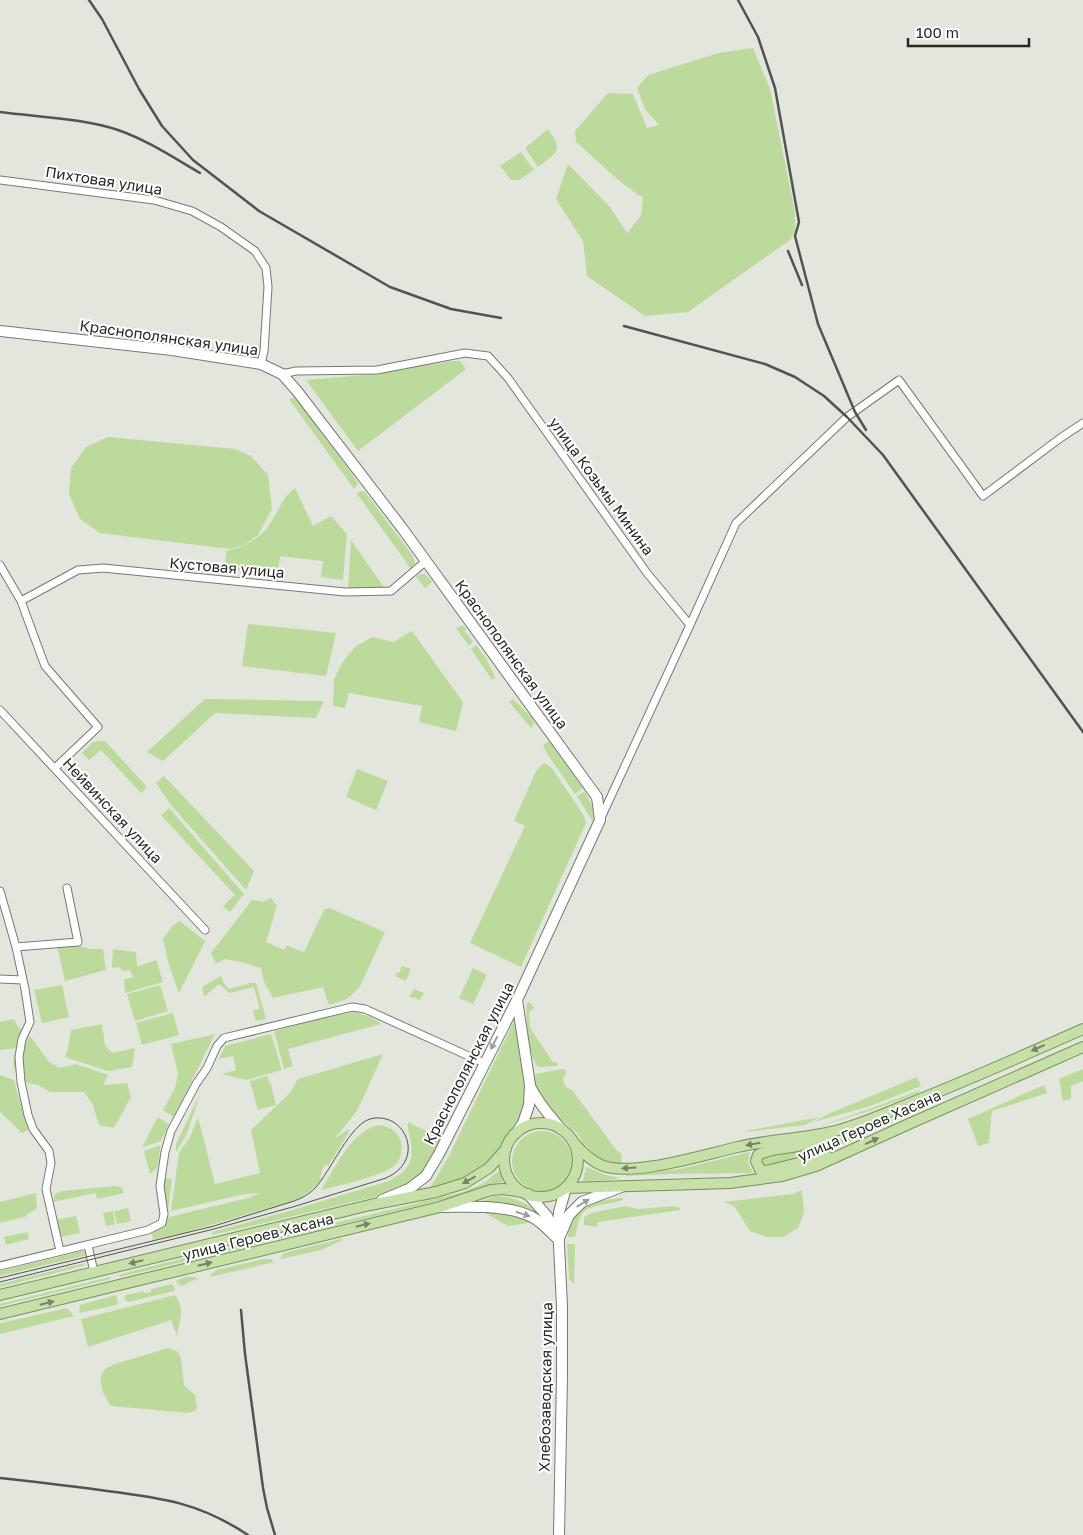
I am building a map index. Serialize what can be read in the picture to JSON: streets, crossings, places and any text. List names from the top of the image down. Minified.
{"streets":{"main road":["Краснополянская улица","улица Героев Хасана","Хлебозаводская улица"],"street":["Пихтовая улица","улица Козьмы Минина","Кустовая улица","Нейвинская улица"]},"crossings":[["Пихтовая улица","Краснополянская улица"],["Краснополянская улица","улица Козьмы Минина"],["Краснополянская улица","Кустовая улица"],["Краснополянская улица","улица Героев Хасана"],["улица Героев Хасана","Хлебозаводская улица"]],"scale_bar":"100 m"}
